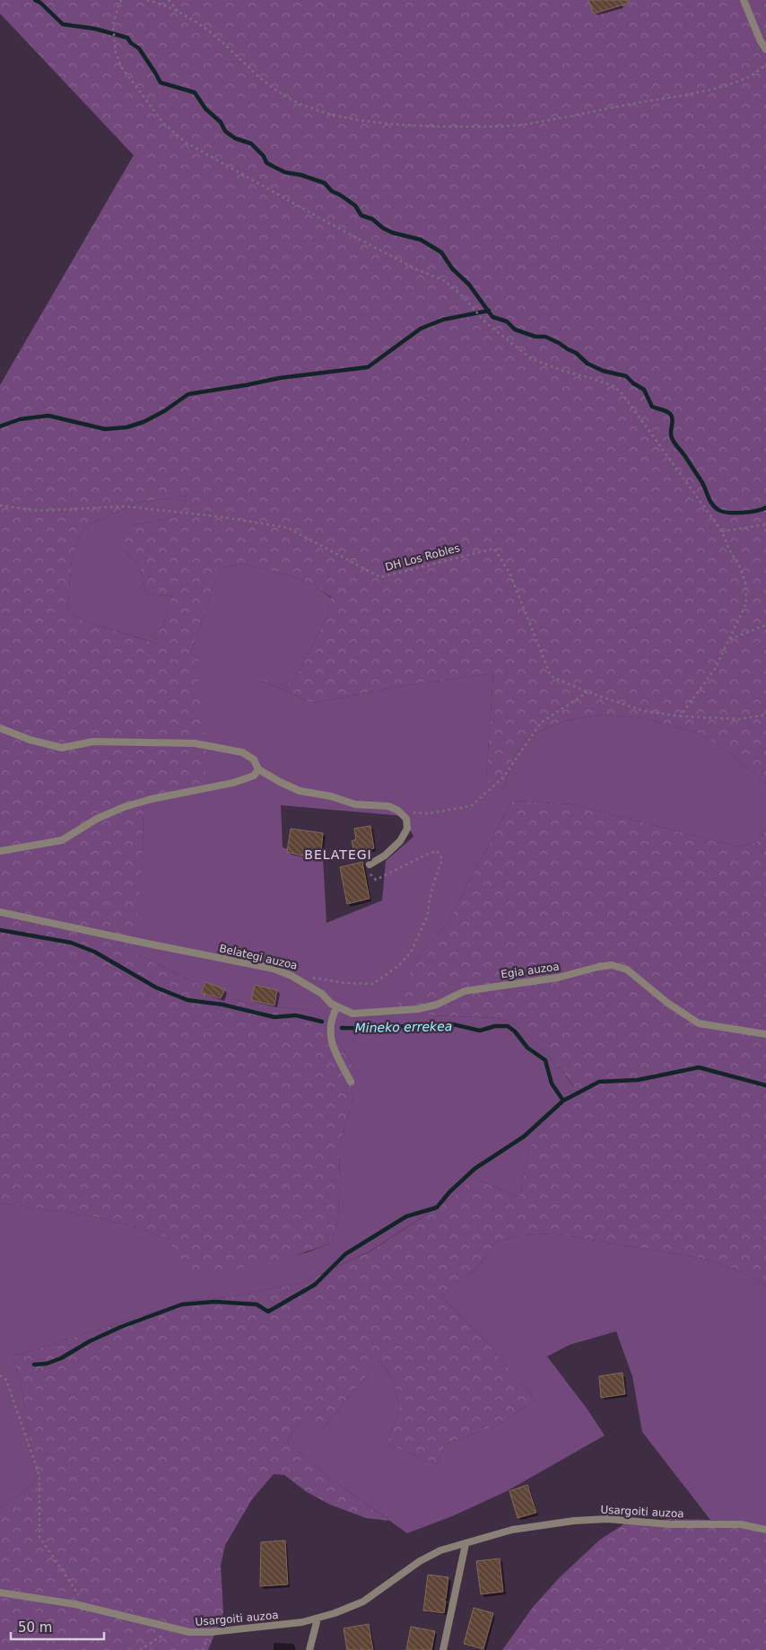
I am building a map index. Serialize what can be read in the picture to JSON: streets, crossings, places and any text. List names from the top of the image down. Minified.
{"streets":{"lane":["Belategi auzoa","Egia auzoa","Usargoiti auzoa"],"path":["DH Los Robles"]},"crossings":[["Belategi auzoa","Egia auzoa"]],"districts":["BELATEGI"],"water":["Mineko errekea"],"scale_bar":"50 m"}
